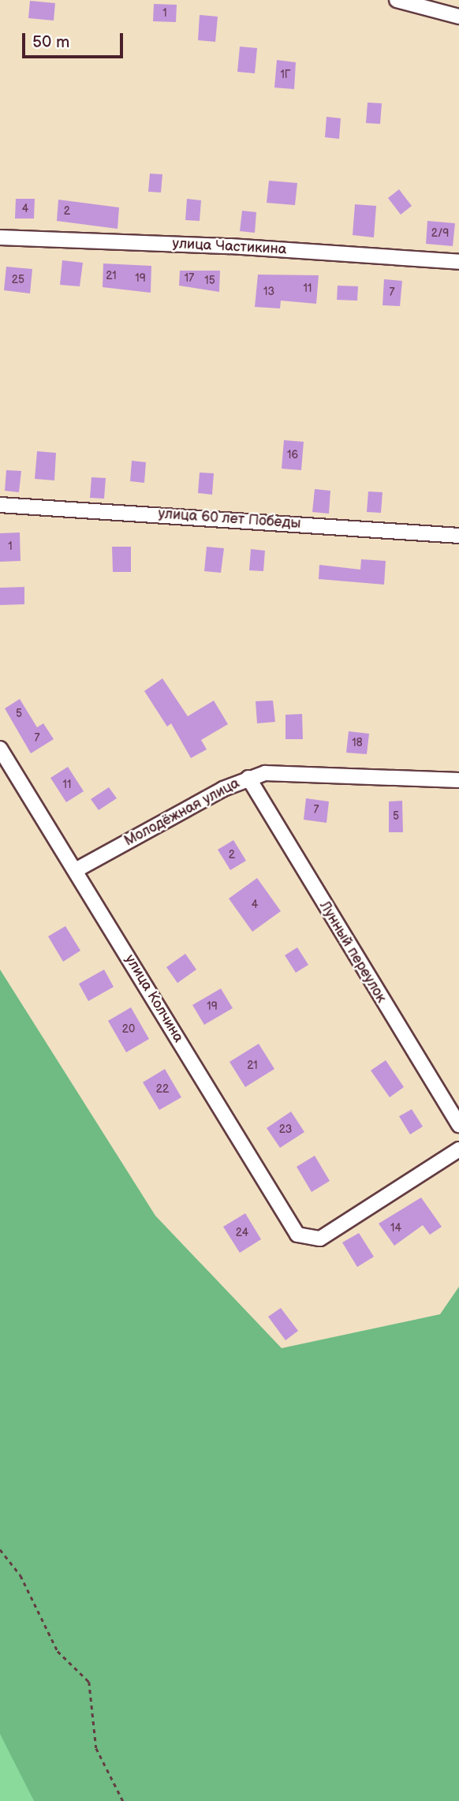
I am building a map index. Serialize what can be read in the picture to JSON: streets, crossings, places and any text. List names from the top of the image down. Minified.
{"streets":{"street":["улица Частикина","улица 60 лет Победы","Молодёжная улица","Лунный переулок","улица Колчина"]},"crossings":[["Молодёжная улица","Лунный переулок"],["Молодёжная улица","улица Колчина"]],"house_numbers":["1","1Г","4","2","2/9","21","19","17","25","15","11","13","7","16","1","5","7","18","11","7","5","2","4","19","20","21","22","23","14","24"],"scale_bar":"50 m"}
